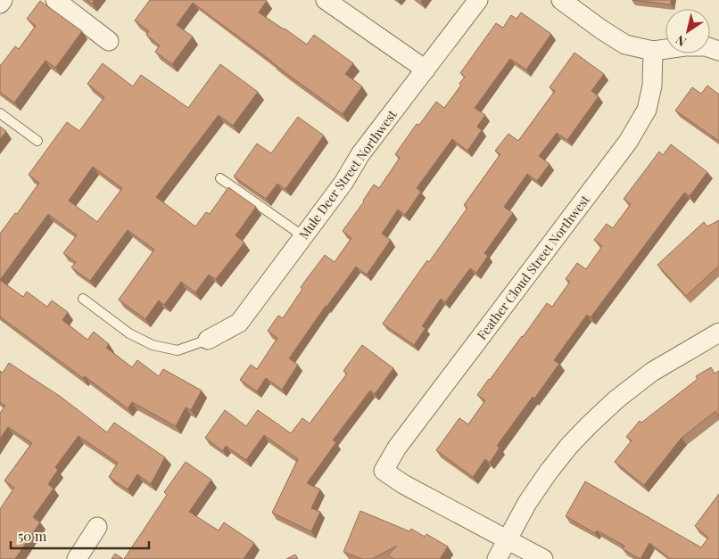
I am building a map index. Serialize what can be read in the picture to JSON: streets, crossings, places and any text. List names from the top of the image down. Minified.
{"streets":{"street":["Mule Deer Street Northwest","Feather Cloud Street Northwest"]},"scale_bar":"50 m","north":"bottom left"}
